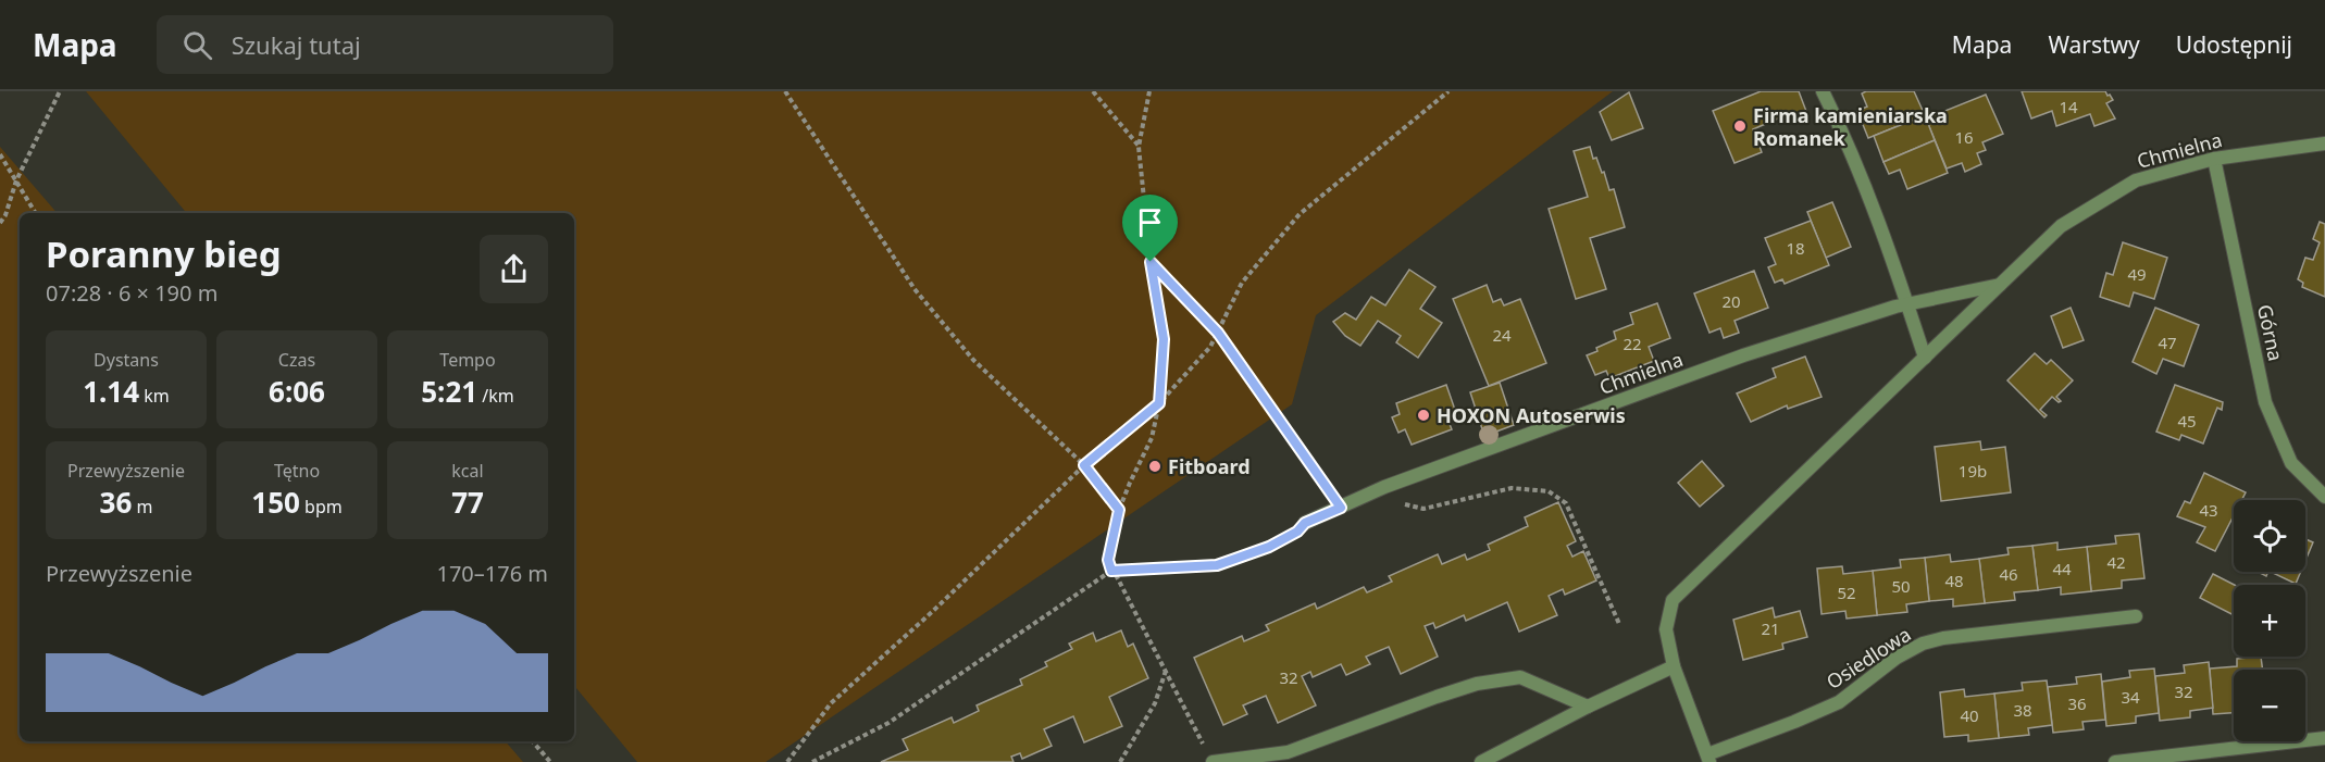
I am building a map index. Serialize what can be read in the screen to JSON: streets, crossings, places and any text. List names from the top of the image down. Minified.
{"streets":{"street":["Chmielna","Górna","Osiedlowa"]},"crossings":[["Chmielna","Górna"],["Chmielna","Osiedlowa"]],"places":["Firma kamieniarska Romanek","HOXON Autoserwis","Fitboard"],"house_numbers":["14","16","18","49","20","24","47","22","45","19b","43","42","44","46","48","50","52","21","32","32","34","36","38","40"],"page":{"header":"Mapa","search":"Szukaj tutaj","nav":["Mapa","Warstwy","Udostępnij"],"heading":["Poranny bieg","07:28 · 6 × 190 m"],"stats":[["Dystans","1.14 km"],["Czas","6:06"],["Tempo","5:21 /km"],["Przewyższenie","36 m"],["Tętno","150 bpm"],["kcal","77"]],"map_buttons":["+","−"],"chart":["Przewyższenie","170–176 m"]}}
